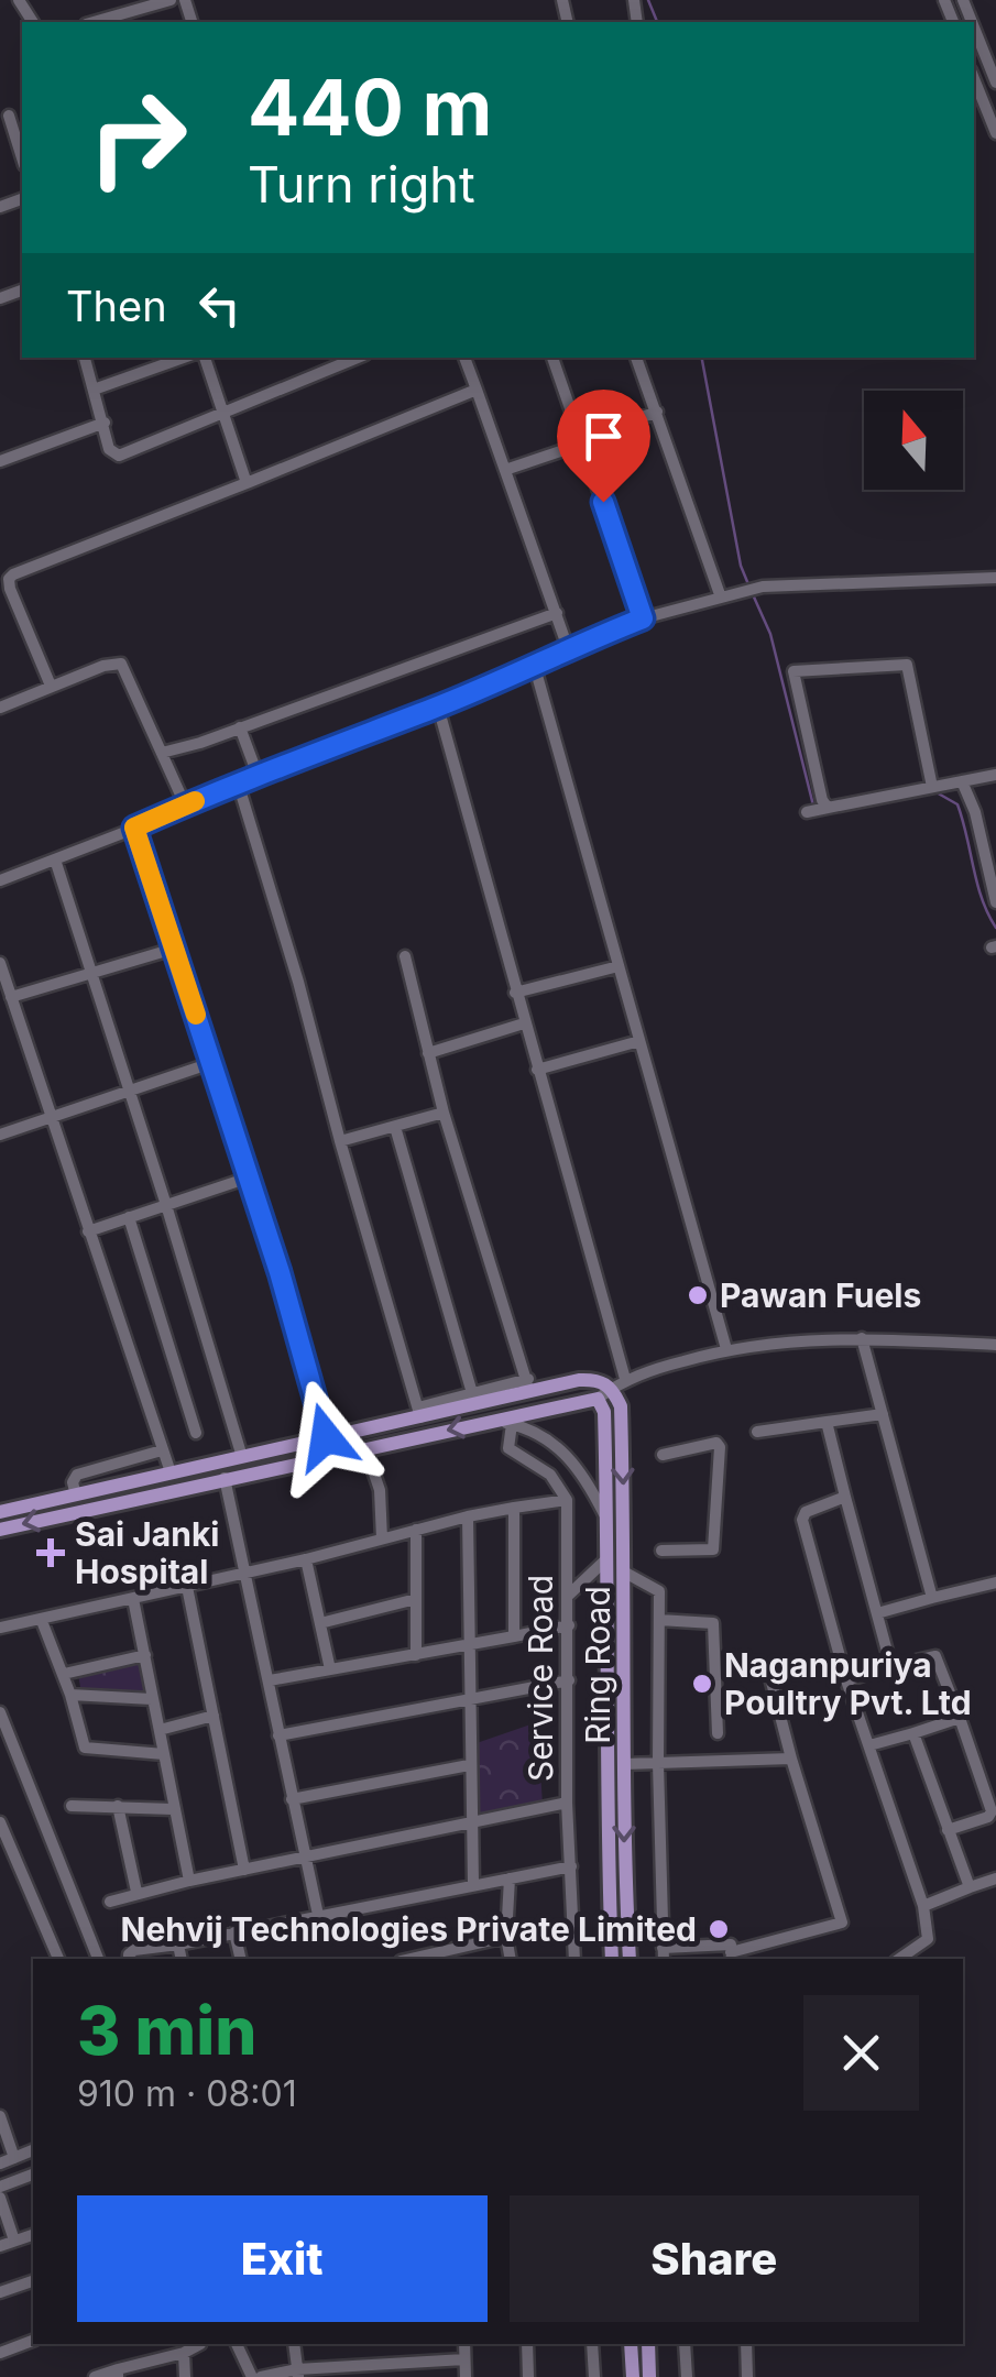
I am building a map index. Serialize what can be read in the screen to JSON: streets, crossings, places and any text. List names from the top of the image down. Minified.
{"streets":{"main road":["Ring Road"],"street":["Service Road"]},"places":{"other":["Pawan Fuels","Naganpuriya Poultry Pvt. Ltd","Nehvij Technologies Private Limited"],"health":["Sai Janki Hospital"]},"north":"top","page":{"turn":["440 m","Turn right"],"then":"Then","heading":["3 min","910 m · 08:01"],"buttons":["Exit","Share"]}}
